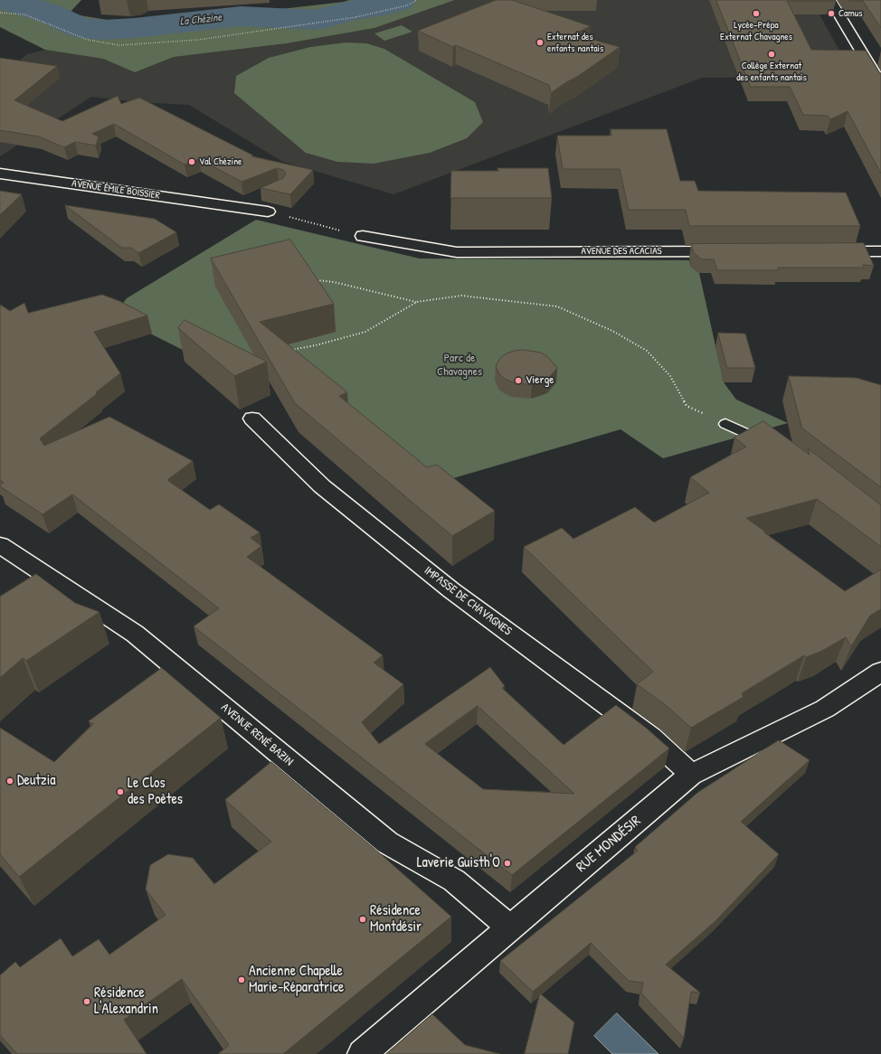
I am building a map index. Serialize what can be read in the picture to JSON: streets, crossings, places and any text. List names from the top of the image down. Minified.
{"streets":{"street":["AVENUE ÉMILE BOISSIER","AVENUE DES ACACIAS","IMPASSE DE CHAVAGNES","AVENUE RENÉ BAZIN","RUE MONDÉSIR"]},"crossings":[["IMPASSE DE CHAVAGNES","RUE MONDÉSIR"],["AVENUE RENÉ BAZIN","RUE MONDÉSIR"]],"water":["La Chézine"],"parks":["Parc de Chavagnes"],"places":["Lycée–Prépa Externat Chavagnes","Camus","Externat des enfants nantais","Collège Externat des enfants nantais","Val Chézine","Vierge","Deutzia","Le Clos des Poètes","Laverie Guisth'O","Résidence Montdésir","Ancienne Chapelle Marie-Réparatrice","Résidence L'Alexandrin"]}
